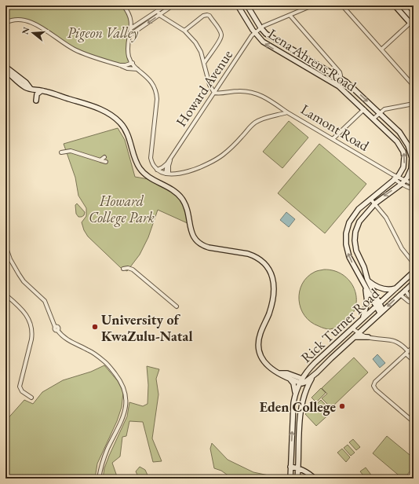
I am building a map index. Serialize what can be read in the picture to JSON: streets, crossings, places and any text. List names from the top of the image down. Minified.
{"streets":{"main road":["Lena Ahrens Road","Rick Turner Road"],"street":["Howard Avenue","Lamont Road"]},"crossings":[["Lena Ahrens Road","Howard Avenue"],["Lena Ahrens Road","Lamont Road"],["Lena Ahrens Road","Rick Turner Road"],["Howard Avenue","Lamont Road"]],"parks":["Pigeon Valley","Howard College Park"],"places":["University of KwaZulu-Natal","Eden College"],"north":"left"}
